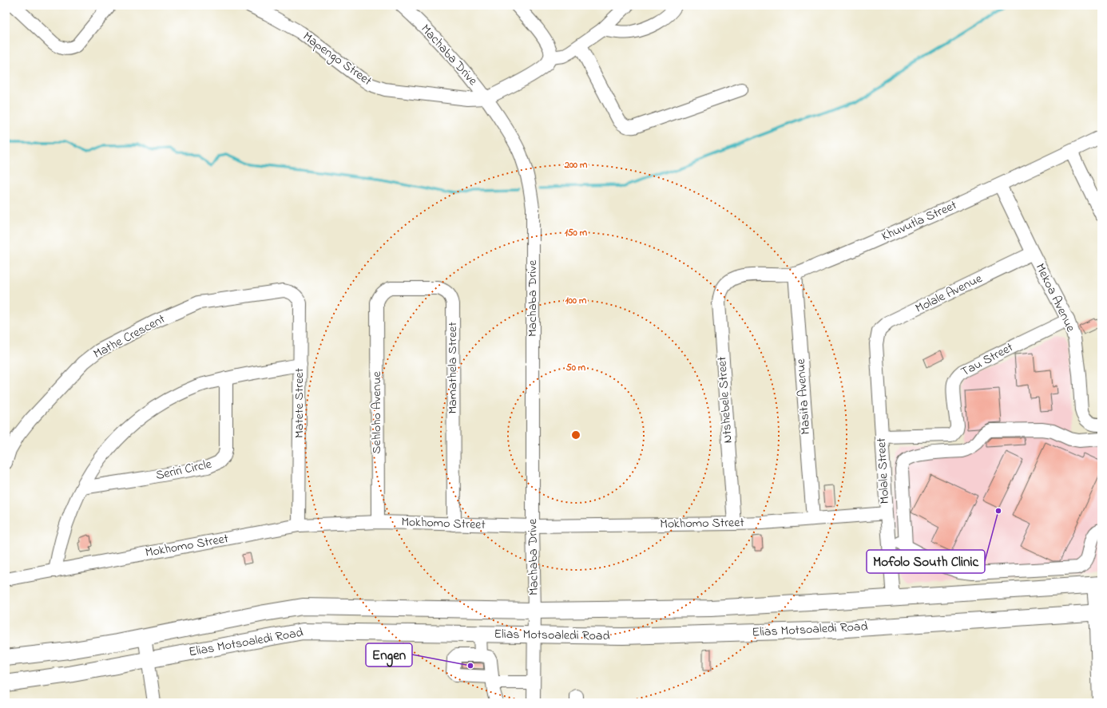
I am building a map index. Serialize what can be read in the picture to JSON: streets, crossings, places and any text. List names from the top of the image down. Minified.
{"streets":{"main road":["Elias Motsoaledi Road"],"street":["Machaba Drive","Mapengo Street","Khuvutla Street","Molale Avenue","Mekoa Avenue","Mathe Crescent","Tau Street","Mamathela Street","Masita Avenue","Ntshebele Street","Matete Street","Sehloho Avenue","Seriri Circle","Molale Street","Mokhomo Street"]},"crossings":[["Machaba Drive","Mapengo Street"],["Machaba Drive","Mokhomo Street"],["Machaba Drive","Elias Motsoaledi Road"],["Khuvutla Street","Mekoa Avenue"],["Khuvutla Street","Masita Avenue"],["Khuvutla Street","Ntshebele Street"],["Molale Avenue","Mekoa Avenue"],["Molale Avenue","Molale Street"],["Mekoa Avenue","Tau Street"],["Mathe Crescent","Matete Street"],["Tau Street","Molale Street"],["Mamathela Street","Sehloho Avenue"],["Mamathela Street","Mokhomo Street"],["Masita Avenue","Mokhomo Street"],["Ntshebele Street","Mokhomo Street"],["Matete Street","Mokhomo Street"],["Sehloho Avenue","Mokhomo Street"],["Molale Street","Mokhomo Street"],["Molale Street","Elias Motsoaledi Road"]],"places":["Mofolo South Clinic","Engen"],"rings":["200 m","150 m","100 m","50 m"]}
